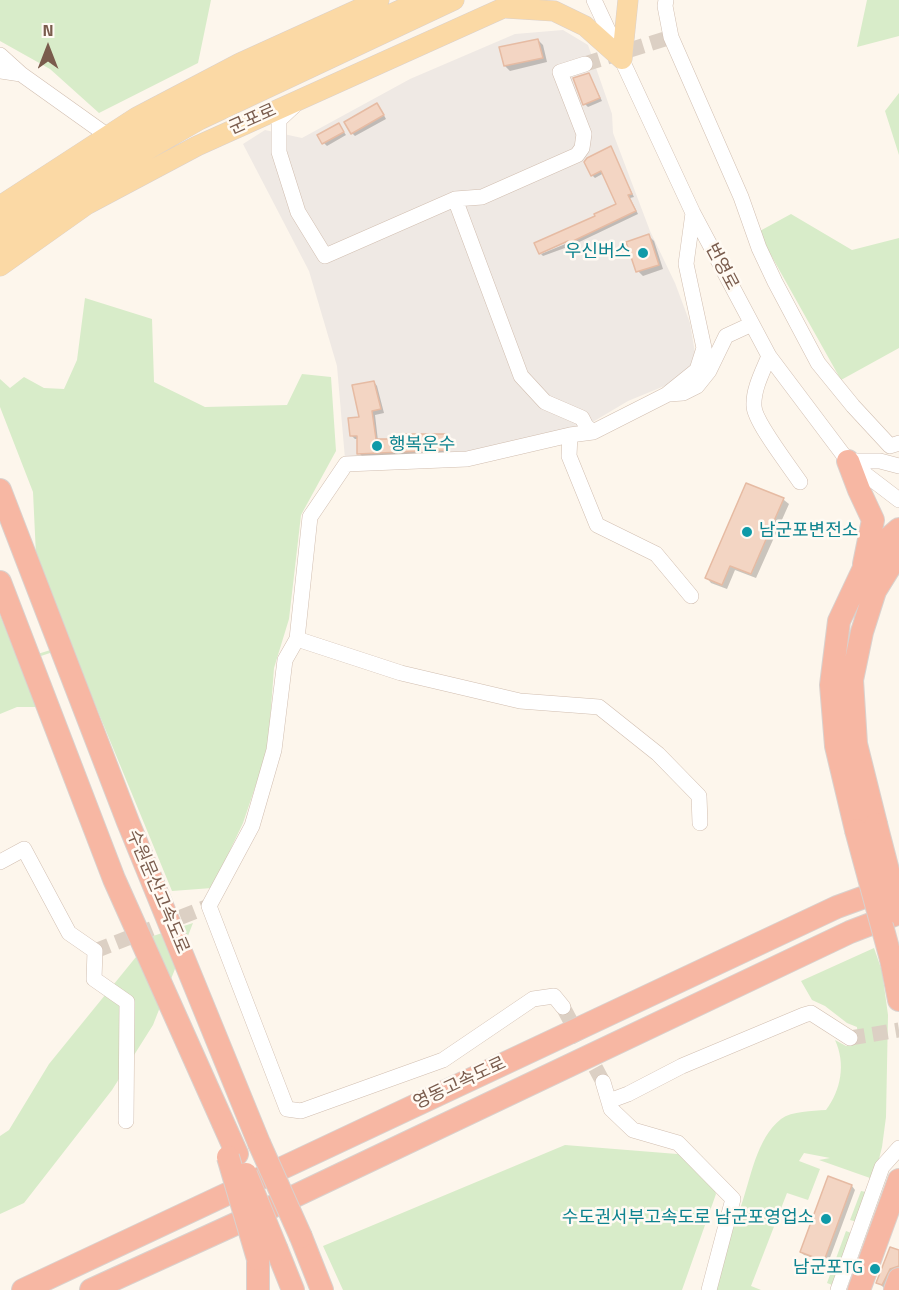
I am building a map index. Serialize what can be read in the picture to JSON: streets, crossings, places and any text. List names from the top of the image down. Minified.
{"streets":{"highway":["수원문산고속도로","영동고속도로"],"main road":["군포로"],"street":["번영로"]},"places":["우신버스","행복운수","남군포변전소","수도권서부고속도로 남군포영업소","남군포TG"],"north":"top"}
